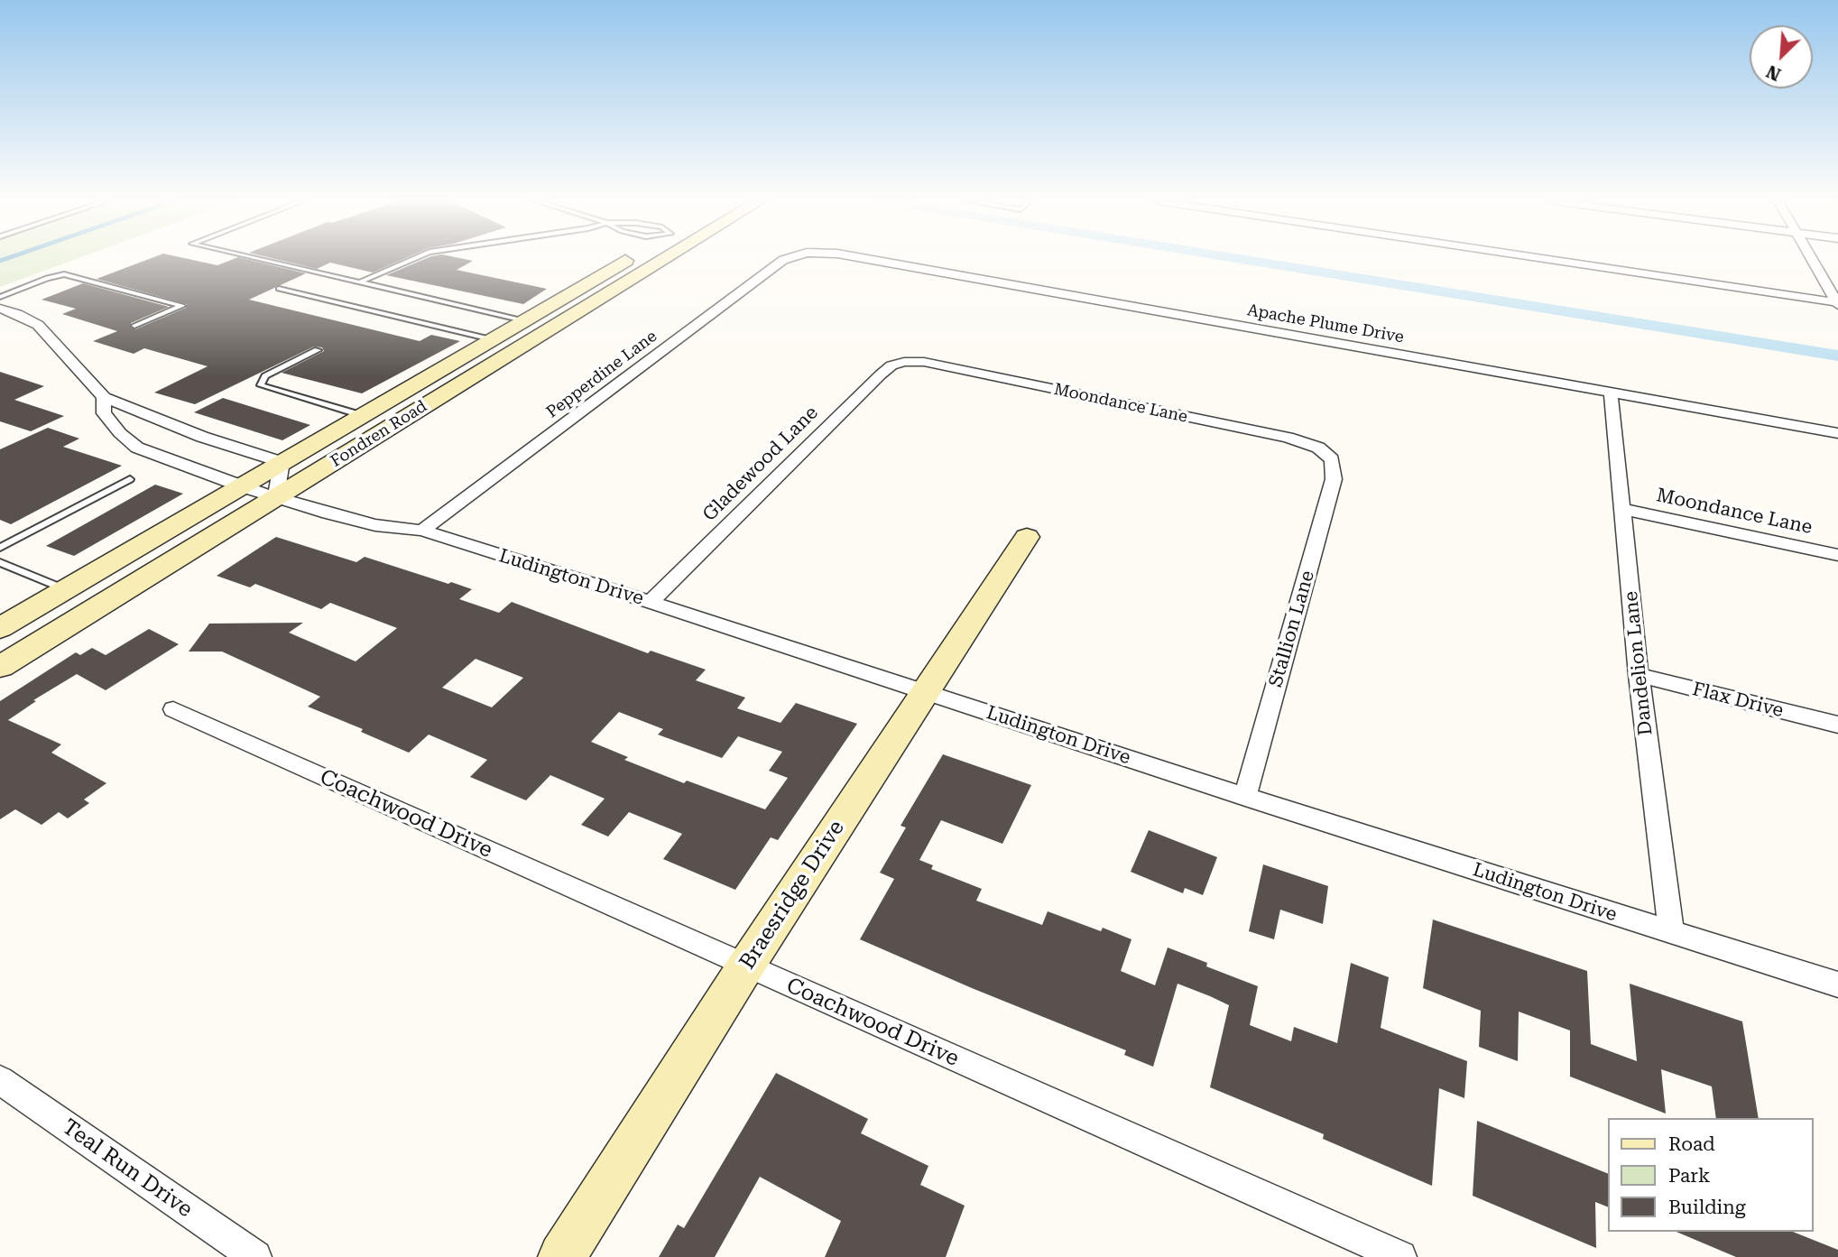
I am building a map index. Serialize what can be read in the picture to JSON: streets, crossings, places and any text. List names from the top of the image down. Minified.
{"streets":{"main road":["Fondren Road","Braesridge Drive"],"street":["Apache Plume Drive","Pepperdine Lane","Moondance Lane","Gladewood Lane","Ludington Drive","Stallion Lane","Dandelion Lane","Flax Drive","Coachwood Drive","Teal Run Drive"]},"crossings":[["Apache Plume Drive","Dandelion Lane"],["Pepperdine Lane","Ludington Drive"],["Moondance Lane","Gladewood Lane"],["Moondance Lane","Stallion Lane"],["Moondance Lane","Dandelion Lane"],["Fondren Road","Ludington Drive"],["Gladewood Lane","Ludington Drive"],["Ludington Drive","Stallion Lane"],["Ludington Drive","Dandelion Lane"],["Ludington Drive","Braesridge Drive"],["Dandelion Lane","Flax Drive"],["Coachwood Drive","Braesridge Drive"]],"legend":["Road","Park","Building"],"north":"bottom left"}
